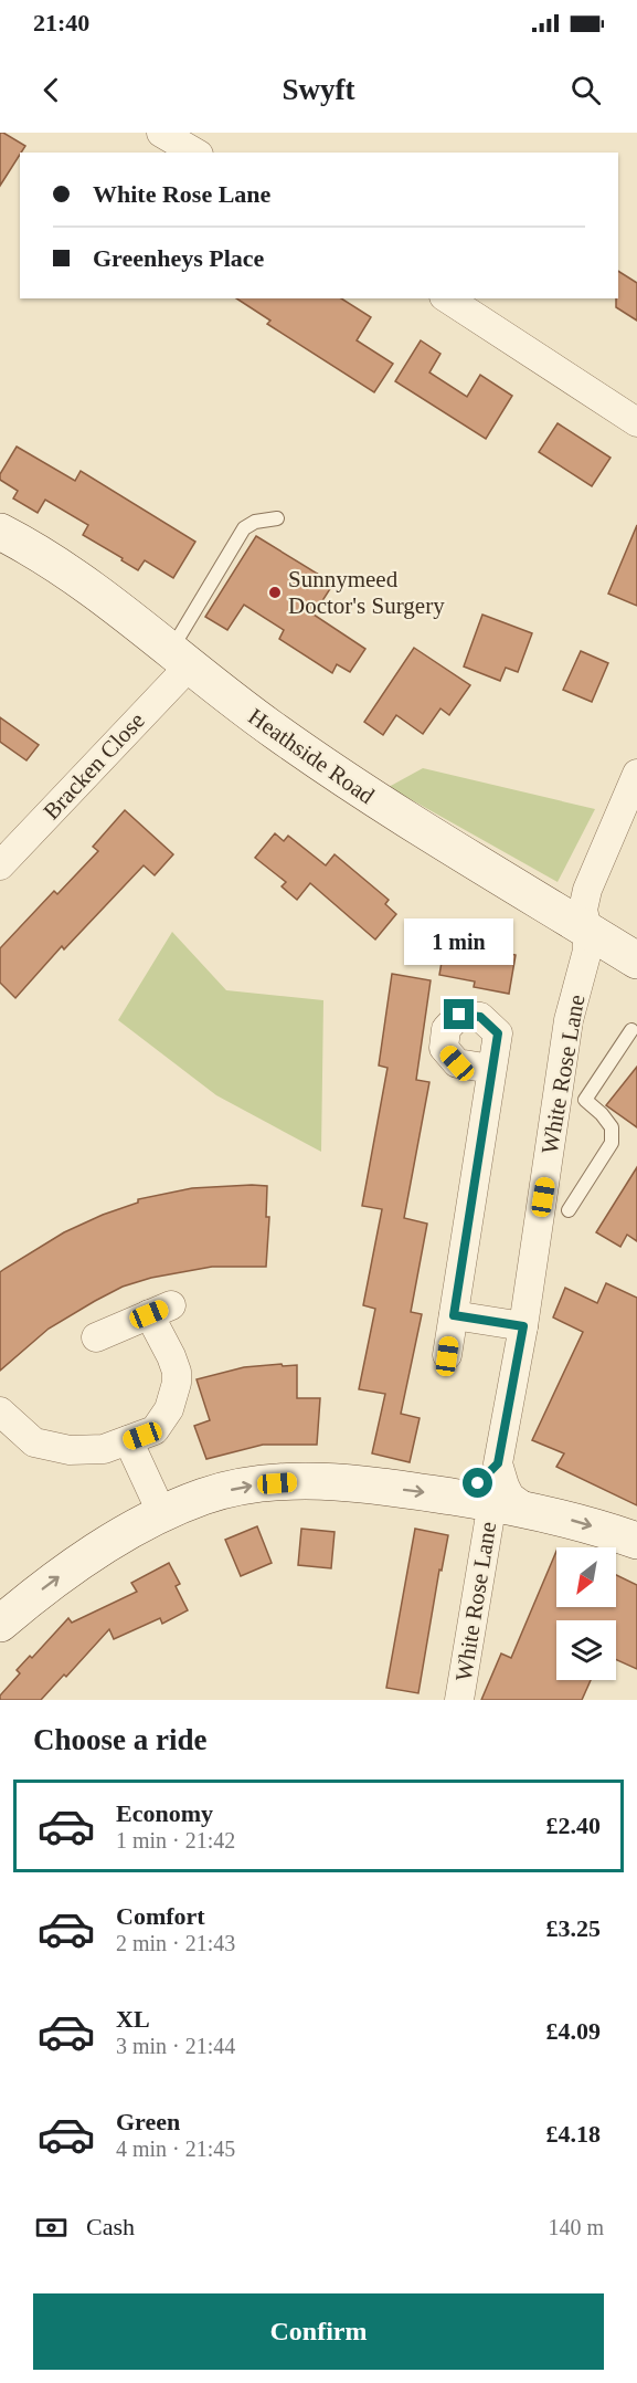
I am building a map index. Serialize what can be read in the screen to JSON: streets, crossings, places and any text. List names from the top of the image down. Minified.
{"streets":{"street":["Heathside Road","Bracken Close","White Rose Lane"]},"crossings":[["Heathside Road","Bracken Close"],["Heathside Road","White Rose Lane"]],"places":["Sunnymeed Doctor's Surgery"],"north":"bottom left","page":{"status":"21:40","header":"Swyft","banner":["White Rose Lane","Greenheys Place"],"bubble":"1 min","heading":"Choose a ride","list":[{"name":"Economy","note":"1 min · 21:42","value":"£2.40"},{"name":"Comfort","note":"2 min · 21:43","value":"£3.25"},{"name":"XL","note":"3 min · 21:44","value":"£4.09"},{"name":"Green","note":"4 min · 21:45","value":"£4.18"}],"pay":["Cash","140 m"],"buttons":"Confirm"}}
